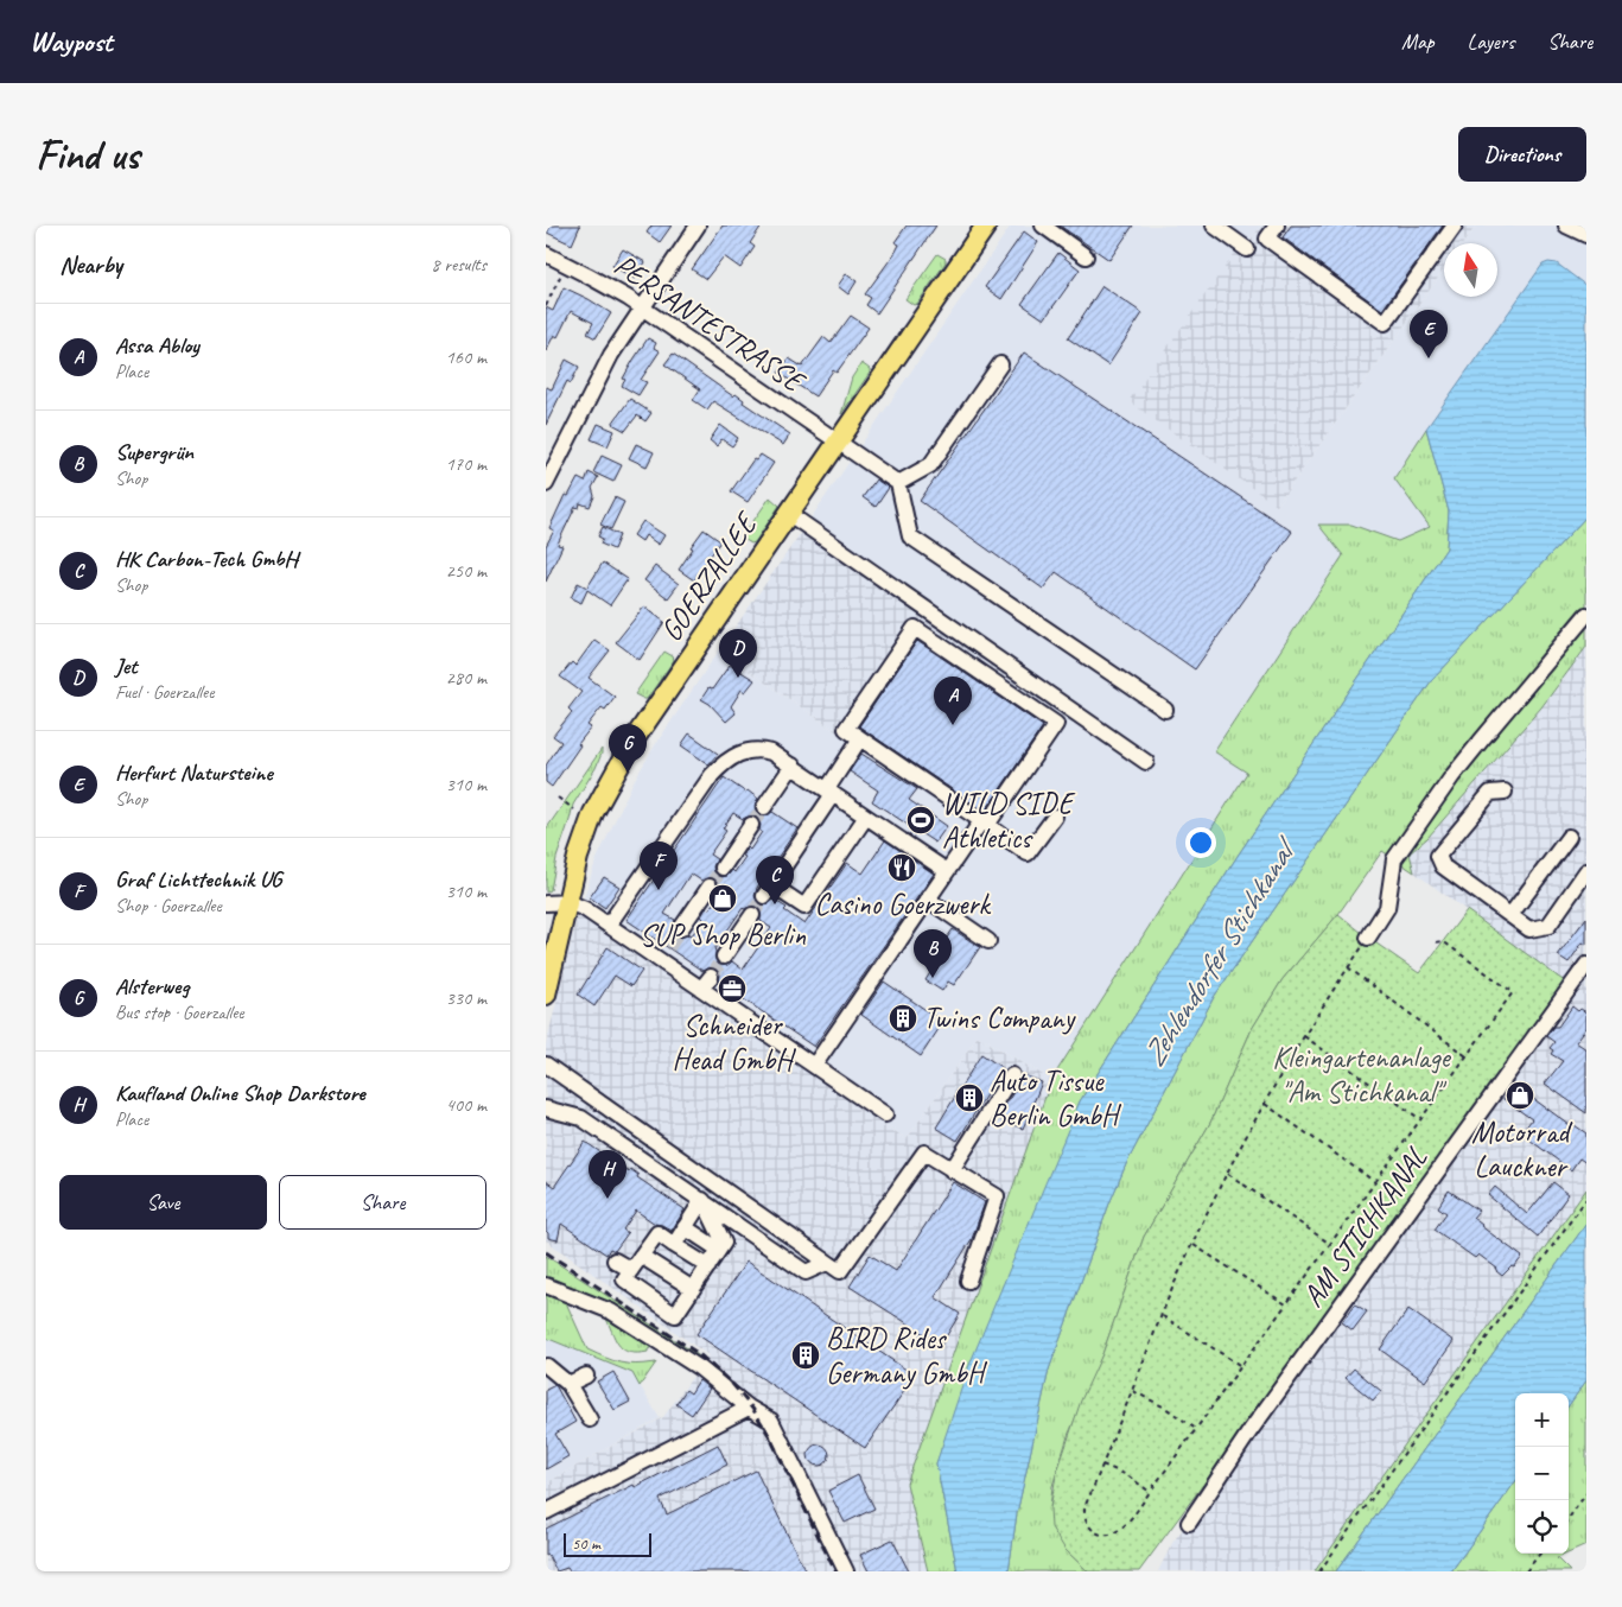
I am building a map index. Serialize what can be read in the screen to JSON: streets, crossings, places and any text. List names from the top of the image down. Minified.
{"streets":{"main road":["GOERZALLEE"],"street":["PERSANTESTRASSE","AM STICHKANAL"]},"crossings":[["PERSANTESTRASSE","GOERZALLEE"]],"water":["Zehlendorfer Stichkanal"],"parks":["Kleingartenanlage \"Am Stichkanal\""],"places":{"sports":["WILD SIDE Athletics"],"restaurant":["Casino Goerzwerk"],"shop":["SUP Shop Berlin","Motorrad Lauckner"],"office":["Schneider Head GmbH"],"building":["Twins Company","Auto Tissue Berlin GmbH","BIRD Rides Germany GmbH"]},"scale_bar":"50 m","north":"top","page":{"header":"Waypost","nav":["Map","Layers","Share"],"buttons":["Directions",["Save","Share"]],"title":"Find us","heading":["Nearby","8 results"],"list":[{"mark":"A","name":"Assa Abloy","note":"Place","value":"160 m"},{"mark":"B","name":"Supergrün","note":"Shop","value":"170 m"},{"mark":"C","name":"HK Carbon-Tech GmbH","note":"Shop","value":"250 m"},{"mark":"D","name":"Jet","note":"Fuel · Goerzallee","value":"280 m"},{"mark":"E","name":"Herfurt Natursteine","note":"Shop","value":"310 m"},{"mark":"F","name":"Graf Lichttechnik UG","note":"Shop · Goerzallee","value":"310 m"},{"mark":"G","name":"Alsterweg","note":"Bus stop · Goerzallee","value":"330 m"},{"mark":"H","name":"Kaufland Online Shop Darkstore","note":"Place","value":"400 m"}],"pins":["E","D","A","G","F","C","B","H"],"map_buttons":["+","−"],"scale":"50 m"}}
